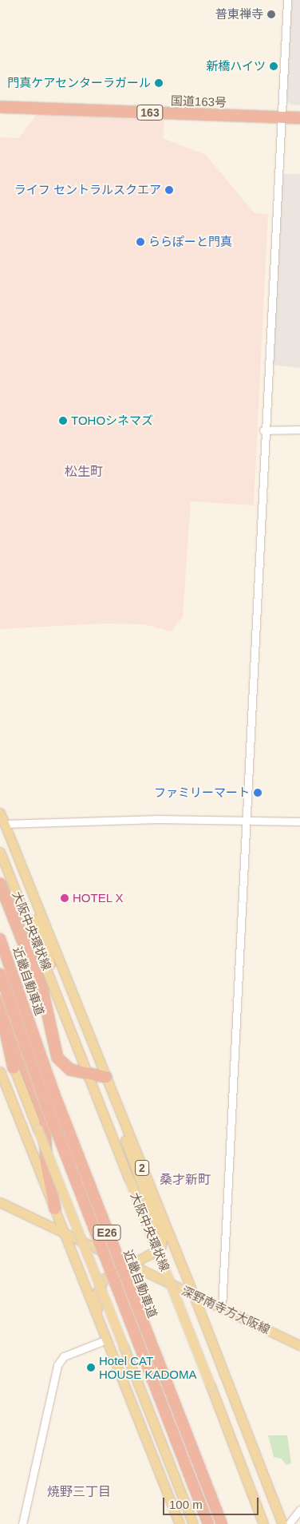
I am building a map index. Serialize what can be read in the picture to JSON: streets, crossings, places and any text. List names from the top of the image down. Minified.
{"streets":{"highway":["国道163号","163","近畿自動車道","E26"],"main road":["大阪中央環状線","2","深野南寺方大阪線"]},"crossings":[["2","深野南寺方大阪線"]],"districts":["松生町","桑才新町","焼野三丁目"],"places":["普東禅寺","新橋ハイツ","門真ケアセンターラガール","ライフ セントラルスクエア","ららぽーと門真","TOHOシネマズ","ファミリーマート","HOTEL X","Hotel CAT HOUSE KADOMA"],"scale_bar":"100 m"}
